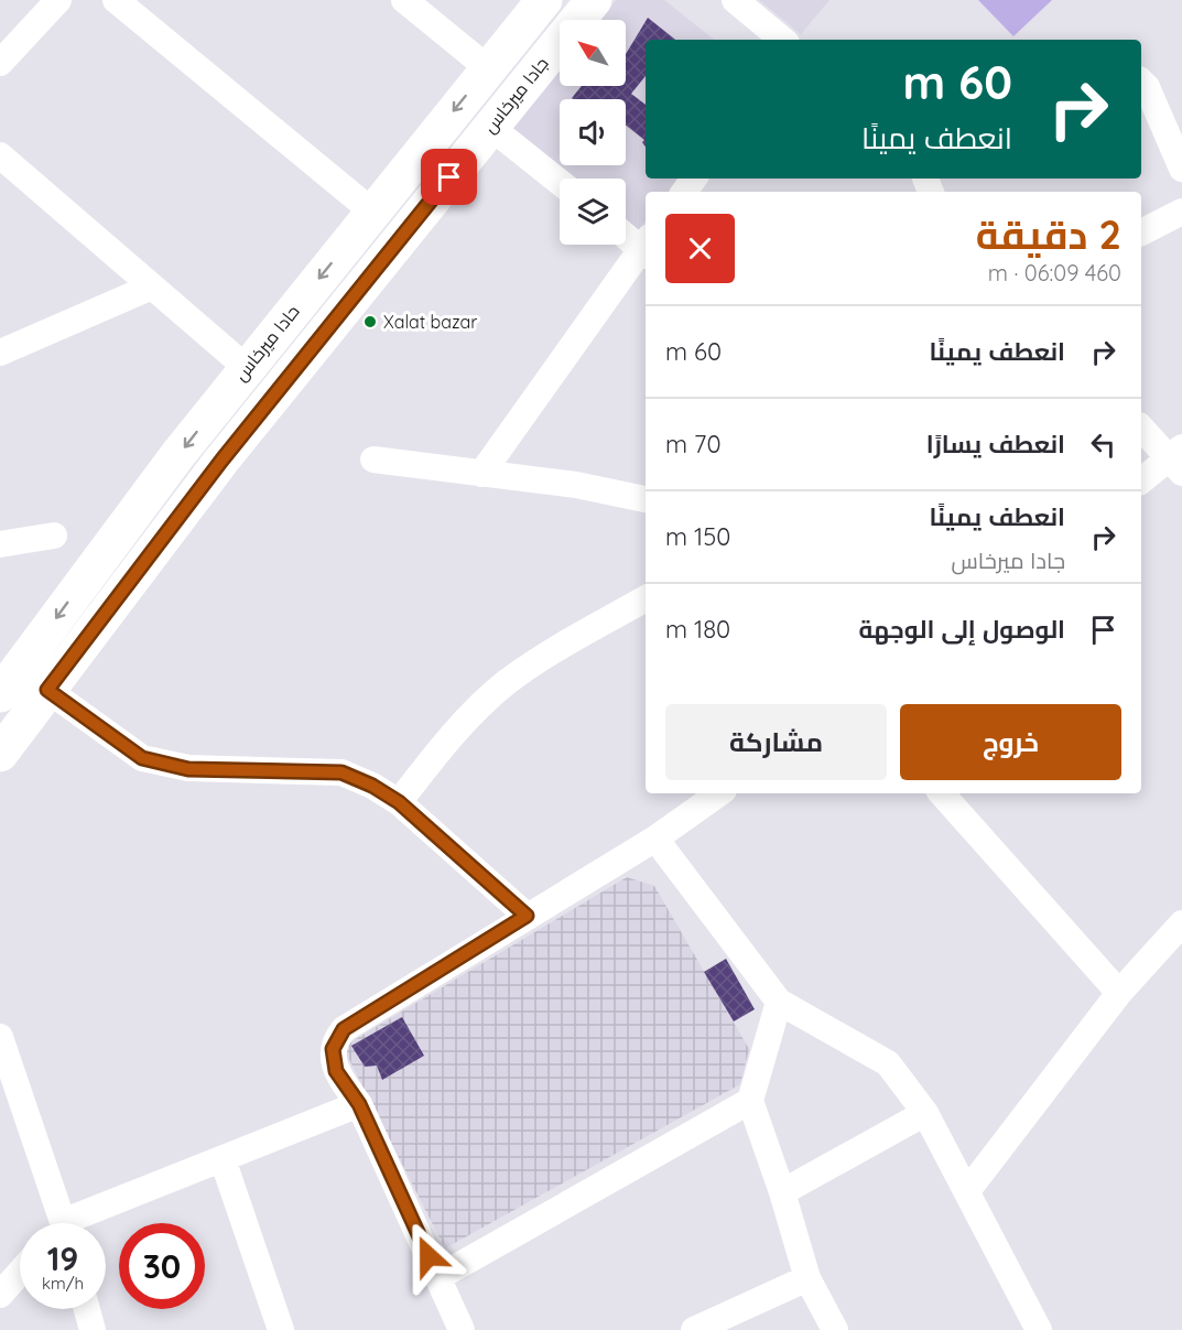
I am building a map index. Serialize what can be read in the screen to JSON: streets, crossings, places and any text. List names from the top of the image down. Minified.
{"streets":{"main road":["جادا ميرخاس","حادا ميرخاس"]},"one_way":["حادا ميرخاس"],"places":["Xalat bazar"],"north":"top left","page":{"turn":["60 m","انعطف يمينًا"],"heading":["2 دقيقة","460 m · 06:09"],"list":[{"name":"انعطف يمينًا","value":"60 m"},{"name":"انعطف يسارًا","value":"70 m"},{"name":"انعطف يمينًا","note":"جادا ميرخاس","value":"150 m"},{"name":"الوصول إلى الوجهة","value":"180 m"}],"buttons":["خروج","مشاركة"],"speed":"19 km/h","limit":"30"}}
